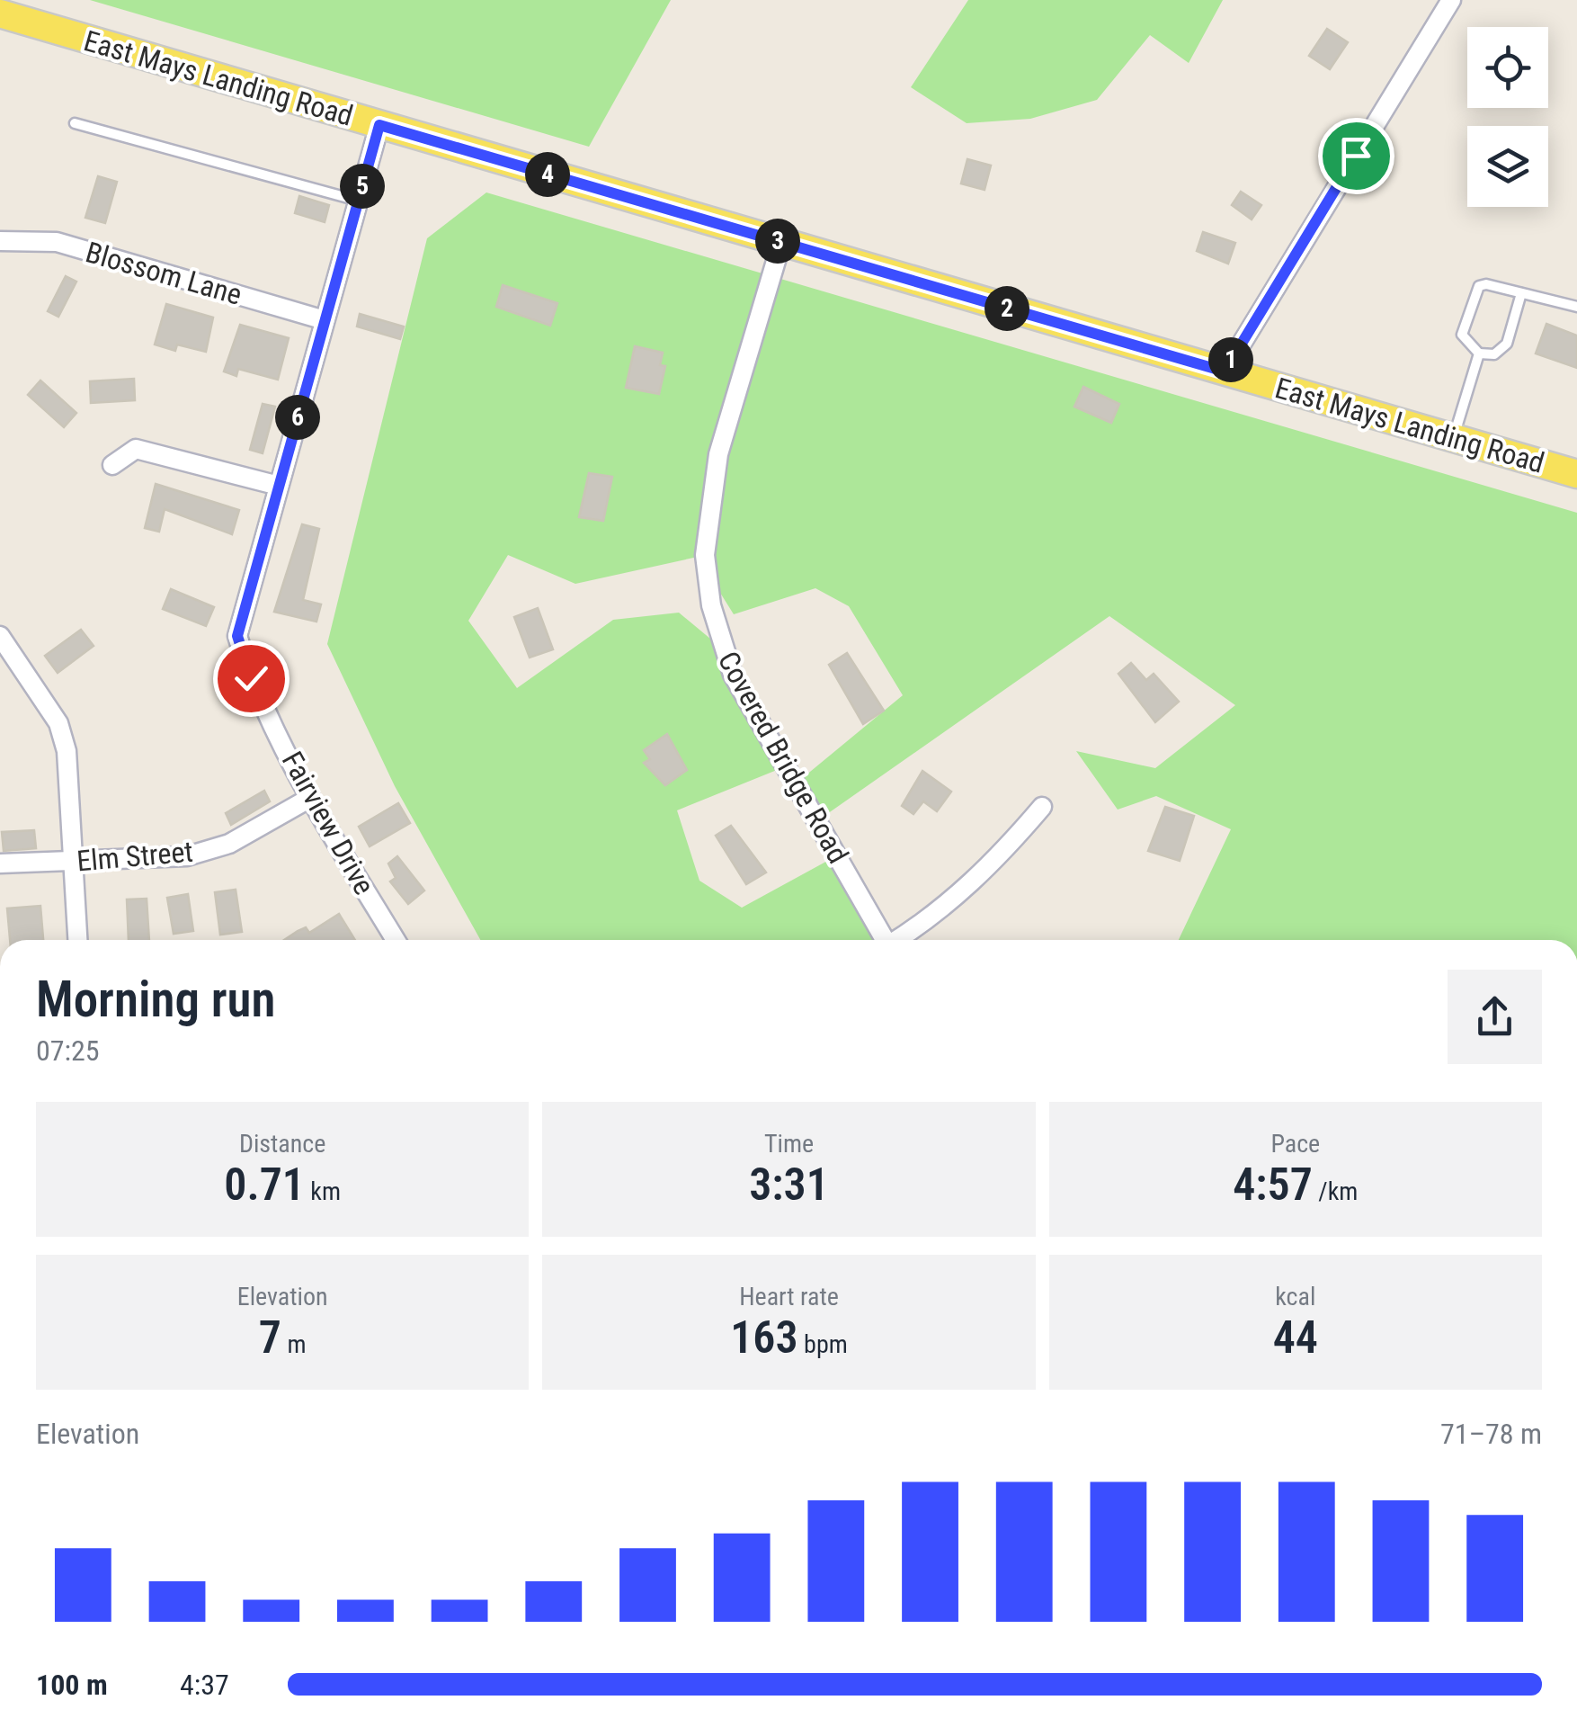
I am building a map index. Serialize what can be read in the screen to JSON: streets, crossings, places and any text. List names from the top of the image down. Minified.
{"streets":{"main road":["East Mays Landing Road"],"street":["Blossom Lane","Covered Bridge Road","Fairview Drive","Elm Street"]},"crossings":[["East Mays Landing Road","Covered Bridge Road"],["East Mays Landing Road","Fairview Drive"],["Blossom Lane","Fairview Drive"],["Fairview Drive","Elm Street"]],"page":{"pins":["4","5","3","2","1","6"],"heading":["Morning run","07:25"],"stats":[["Distance","0.71 km"],["Time","3:31"],["Pace","4:57 /km"],["Elevation","7 m"],["Heart rate","163 bpm"],["kcal","44"]],"chart":["Elevation","71–78 m"],"list":[{"name":"100 m","note":"4:37"}]}}
